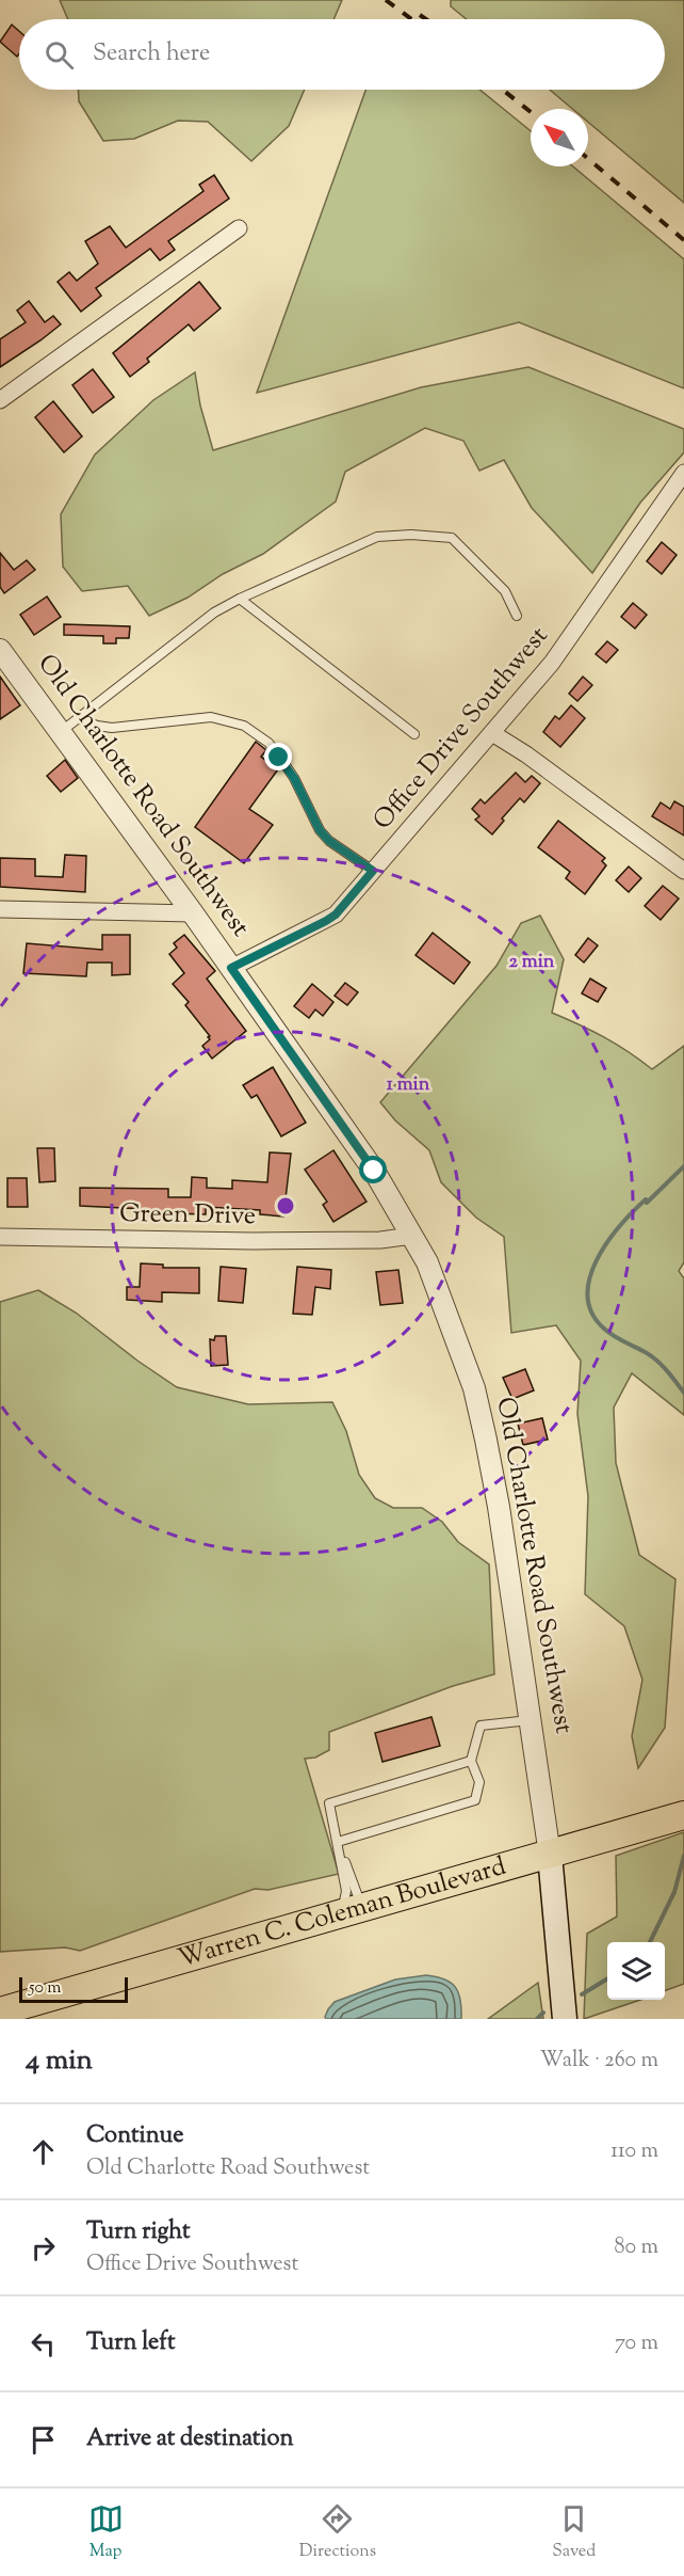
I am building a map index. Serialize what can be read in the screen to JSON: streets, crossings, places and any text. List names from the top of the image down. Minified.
{"streets":{"highway":["Warren C. Coleman Boulevard"],"main road":["Old Charlotte Road Southwest"],"street":["Office Drive Southwest","Green Drive"]},"crossings":[["Office Drive Southwest","Old Charlotte Road Southwest"],["Old Charlotte Road Southwest","Green Drive"],["Old Charlotte Road Southwest","Warren C. Coleman Boulevard"]],"scale_bar":"50 m","north":"top left","page":{"search":"Search here","scale":"50 m","heading":["4 min","Walk · 260 m"],"list":[["Continue","Old Charlotte Road Southwest","110 m"],["Turn right","Office Drive Southwest","80 m"],["Turn left","70 m"],"Arrive at destination"],"nav":["Map","Directions","Saved"]},"rings":["2 min","1 min"]}
